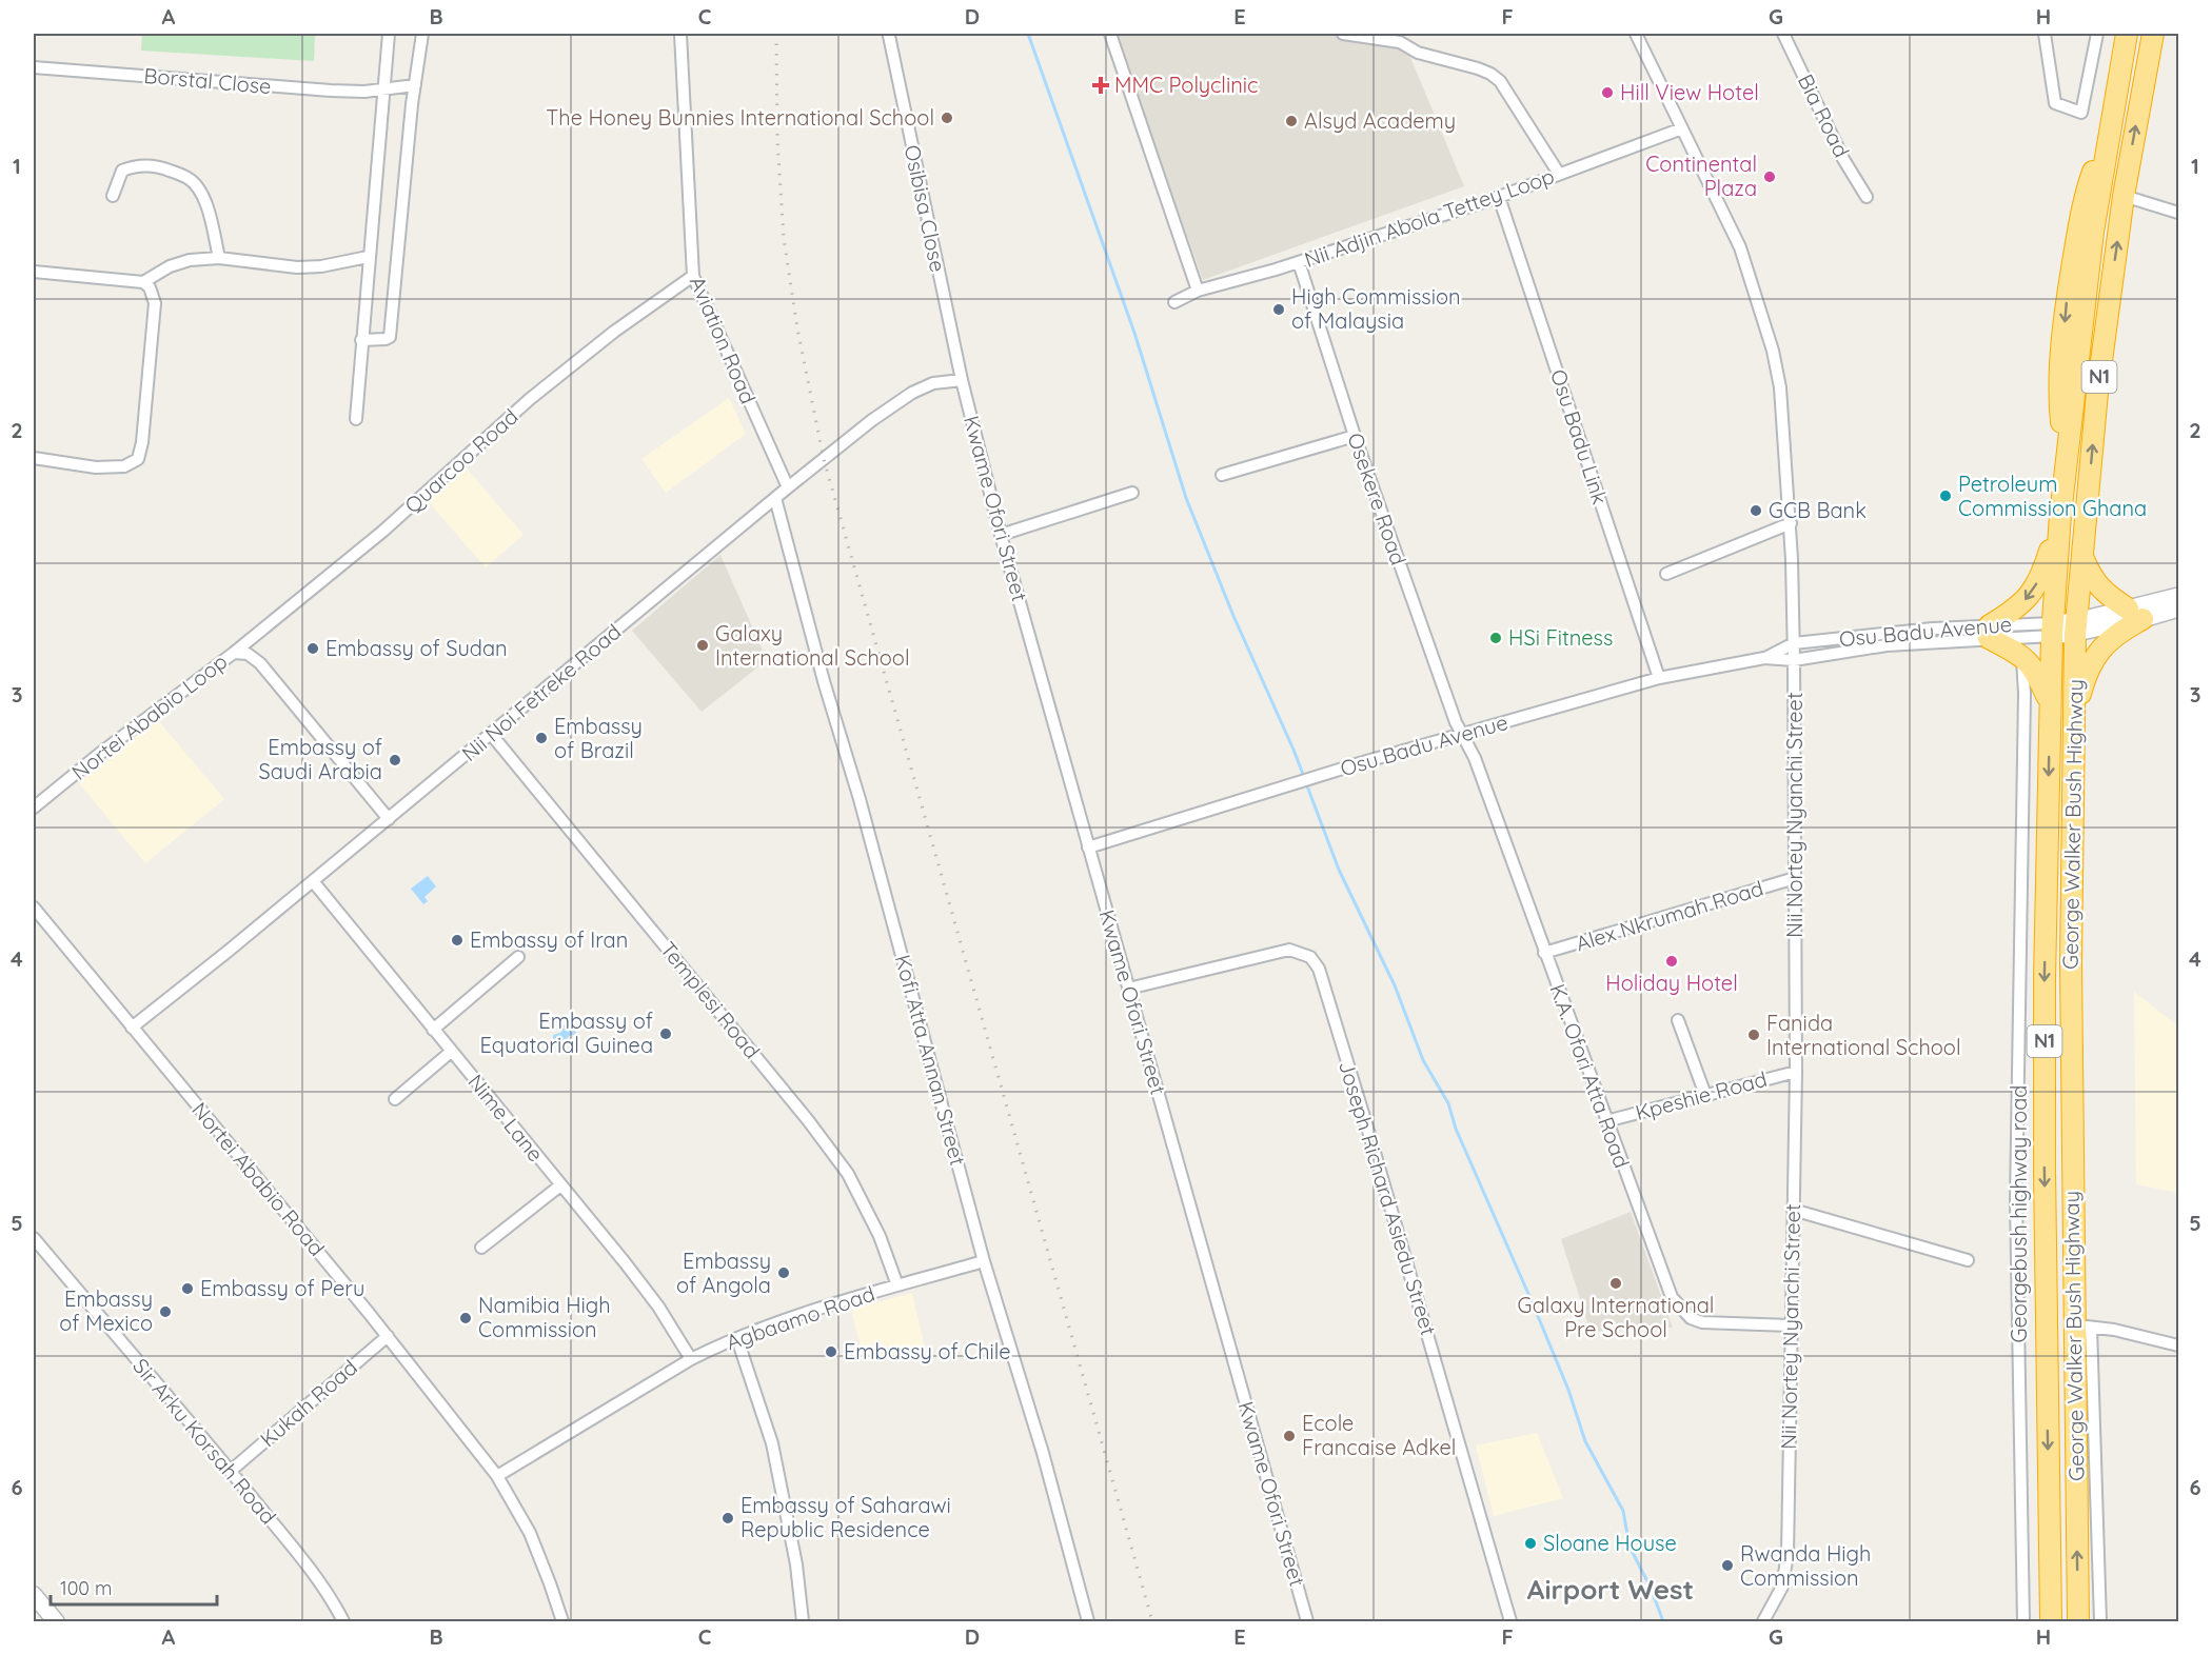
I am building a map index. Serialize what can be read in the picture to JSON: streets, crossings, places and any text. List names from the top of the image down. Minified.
{"streets":{"highway":["N1","George Walker Bush Highway"],"street":["Borstal Close","Bia Road","Osibisa Close","Nii Adjin Abola Tettey Loop","Aviation Road","Osu Badu Link","Quarcoo Road","Osekere Road","Kwame Ofori Street","Osu Badu Avenue","Nii Noi Fetreke Road","Nortei Ababio Loop","Nii Nortey Nyanchi Street","Alex Nkrumah Road","Templesi Road","Kofi Atta Annan Street","K.A. Ofori Atta Road","Kpeshie Road","Nime Lane","Nortei Ababio Road","Joseph Richard Asiedu Street","Georgebush highway road","Agbaamo Road","Kukah Road","Sir Arku Korsah Road"]},"crossings":[["Osibisa Close","Kwame Ofori Street"],["Osibisa Close","Nii Noi Fetreke Road"],["Nii Adjin Abola Tettey Loop","Osu Badu Link"],["Nii Adjin Abola Tettey Loop","Osekere Road"],["Nii Adjin Abola Tettey Loop","Nii Nortey Nyanchi Street"],["Aviation Road","Quarcoo Road"],["Aviation Road","Nii Noi Fetreke Road"],["Osu Badu Link","Osu Badu Avenue"],["Quarcoo Road","Nortei Ababio Loop"],["Osekere Road","Osu Badu Avenue"],["Osekere Road","K.A. Ofori Atta Road"],["Kwame Ofori Street","Osu Badu Avenue"],["Kwame Ofori Street","Nii Noi Fetreke Road"],["Kwame Ofori Street","Joseph Richard Asiedu Street"],["Osu Badu Avenue","Nii Nortey Nyanchi Street"],["Osu Badu Avenue","George Walker Bush Highway"],["Osu Badu Avenue","K.A. Ofori Atta Road"],["Nii Noi Fetreke Road","Nortei Ababio Loop"],["Nii Noi Fetreke Road","Templesi Road"],["Nii Noi Fetreke Road","Kofi Atta Annan Street"],["Nii Noi Fetreke Road","Nime Lane"],["Nii Noi Fetreke Road","Nortei Ababio Road"],["Nii Nortey Nyanchi Street","Alex Nkrumah Road"],["Nii Nortey Nyanchi Street","K.A. Ofori Atta Road"],["Nii Nortey Nyanchi Street","Kpeshie Road"],["Alex Nkrumah Road","K.A. Ofori Atta Road"],["Templesi Road","Agbaamo Road"],["Kofi Atta Annan Street","Agbaamo Road"],["K.A. Ofori Atta Road","Kpeshie Road"],["Nime Lane","Agbaamo Road"],["Nortei Ababio Road","Agbaamo Road"],["Nortei Ababio Road","Kukah Road"],["Kukah Road","Sir Arku Korsah Road"]],"districts":["Airport West"],"places":{"health":["MMC Polyclinic"],"other":["Hill View Hotel","The Honey Bunnies International School","Alsyd Academy","Continental Plaza","High Commission of Malaysia","Petroleum Commission Ghana","GCB Bank","HSi Fitness","Galaxy International School","Embassy of Sudan","Embassy of Brazil","Embassy of Saudi Arabia","Embassy of Iran","Holiday Hotel","Embassy of Equatorial Guinea","Fanida International School","Embassy of Angola","Galaxy International Pre School","Embassy of Peru","Embassy of Mexico","Namibia High Commission","Embassy of Chile","Ecole Francaise Adkel","Embassy of Saharawi Republic Residence","Sloane House","Rwanda High Commission"]},"scale_bar":"100 m","grid":{"columns":["A","B","C","D","E","F","G","H"],"rows":["1","2","3","4","5","6"]}}
